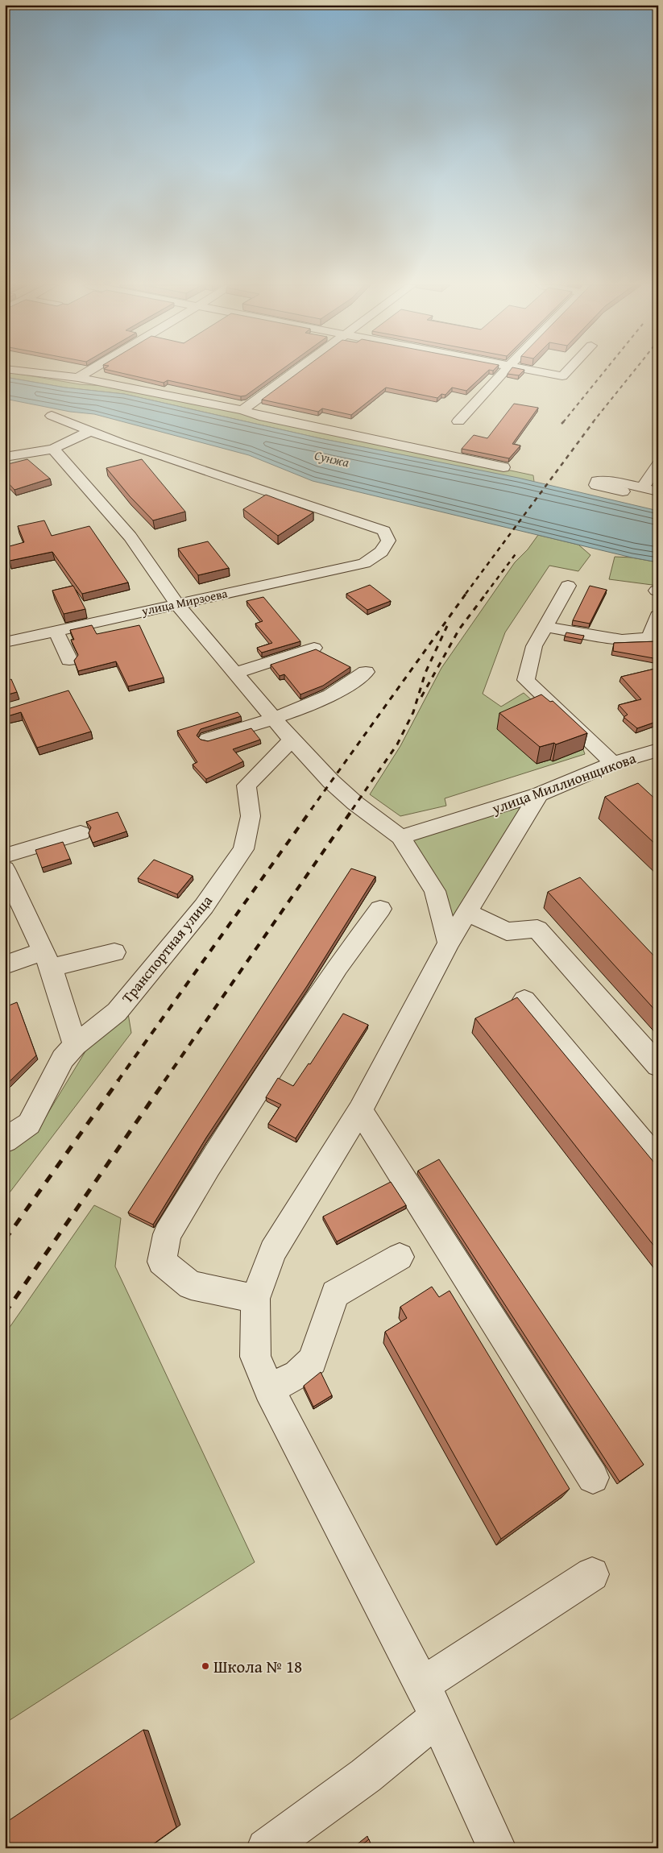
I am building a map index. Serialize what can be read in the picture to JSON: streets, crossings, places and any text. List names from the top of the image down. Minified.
{"streets":{"street":["улица Мирзоева","улица Миллионщикова","Транспортная улица"]},"water":["Сунжа"],"places":["Школа № 18"]}
